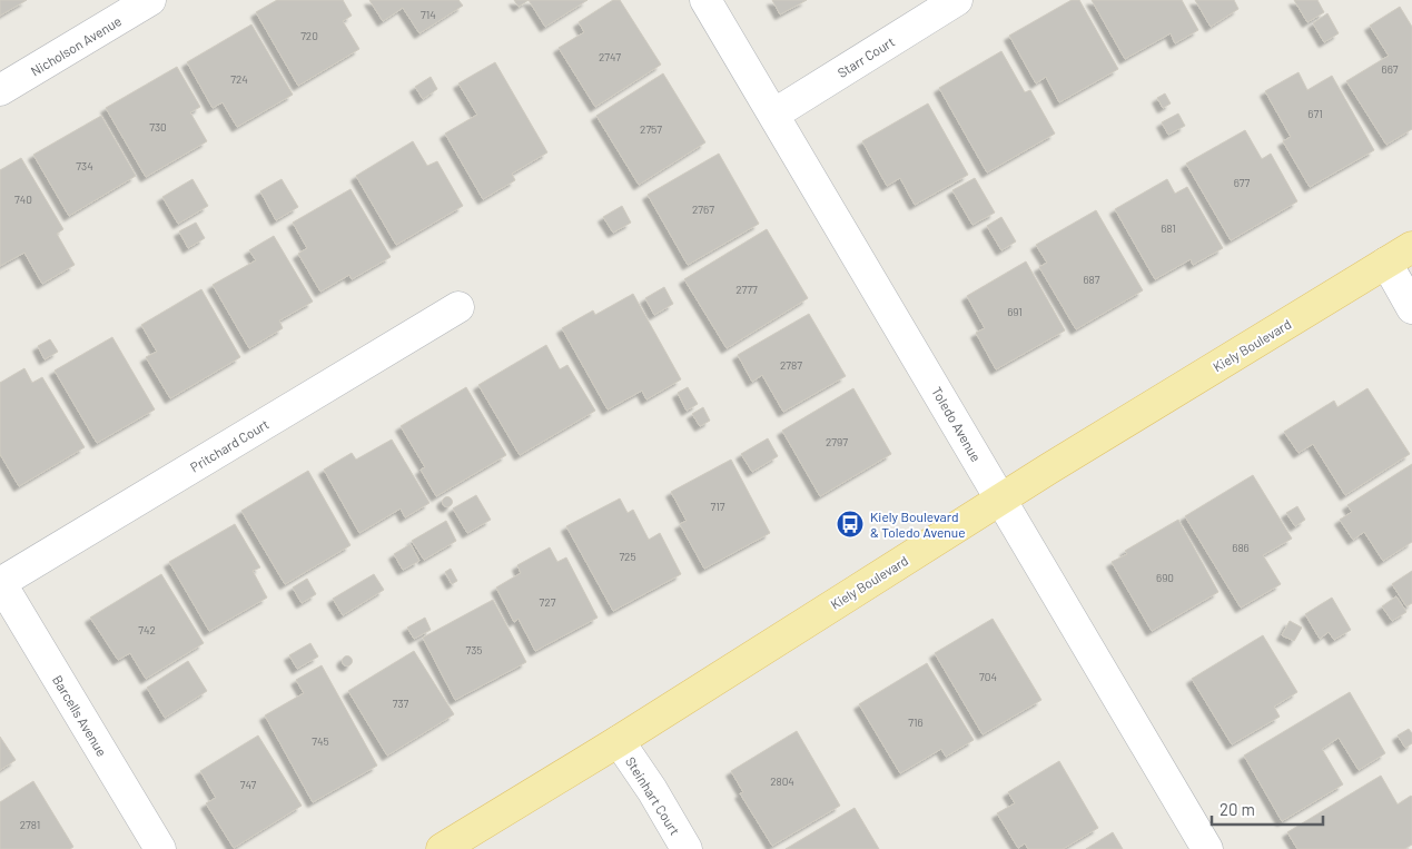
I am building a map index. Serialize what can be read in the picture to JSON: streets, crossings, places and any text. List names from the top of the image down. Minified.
{"streets":{"main road":["Kiely Boulevard"],"street":["Nicholson Avenue","Starr Court","Toledo Avenue","Pritchard Court","Barcells Avenue","Steinhart Court"]},"crossings":[["Starr Court","Toledo Avenue"],["Kiely Boulevard","Toledo Avenue"],["Kiely Boulevard","Steinhart Court"],["Pritchard Court","Barcells Avenue"]],"places":{"bus stop":["Kiely Boulevard & Toledo Avenue"]},"house_numbers":["714","720","2747","667","724","671","730","2757","734","677","740","2767","681","687","2777","691","2787","2797","717","686","725","690","727","742","735","704","737","716","745","2804","747","2781"],"scale_bar":"20 m"}
